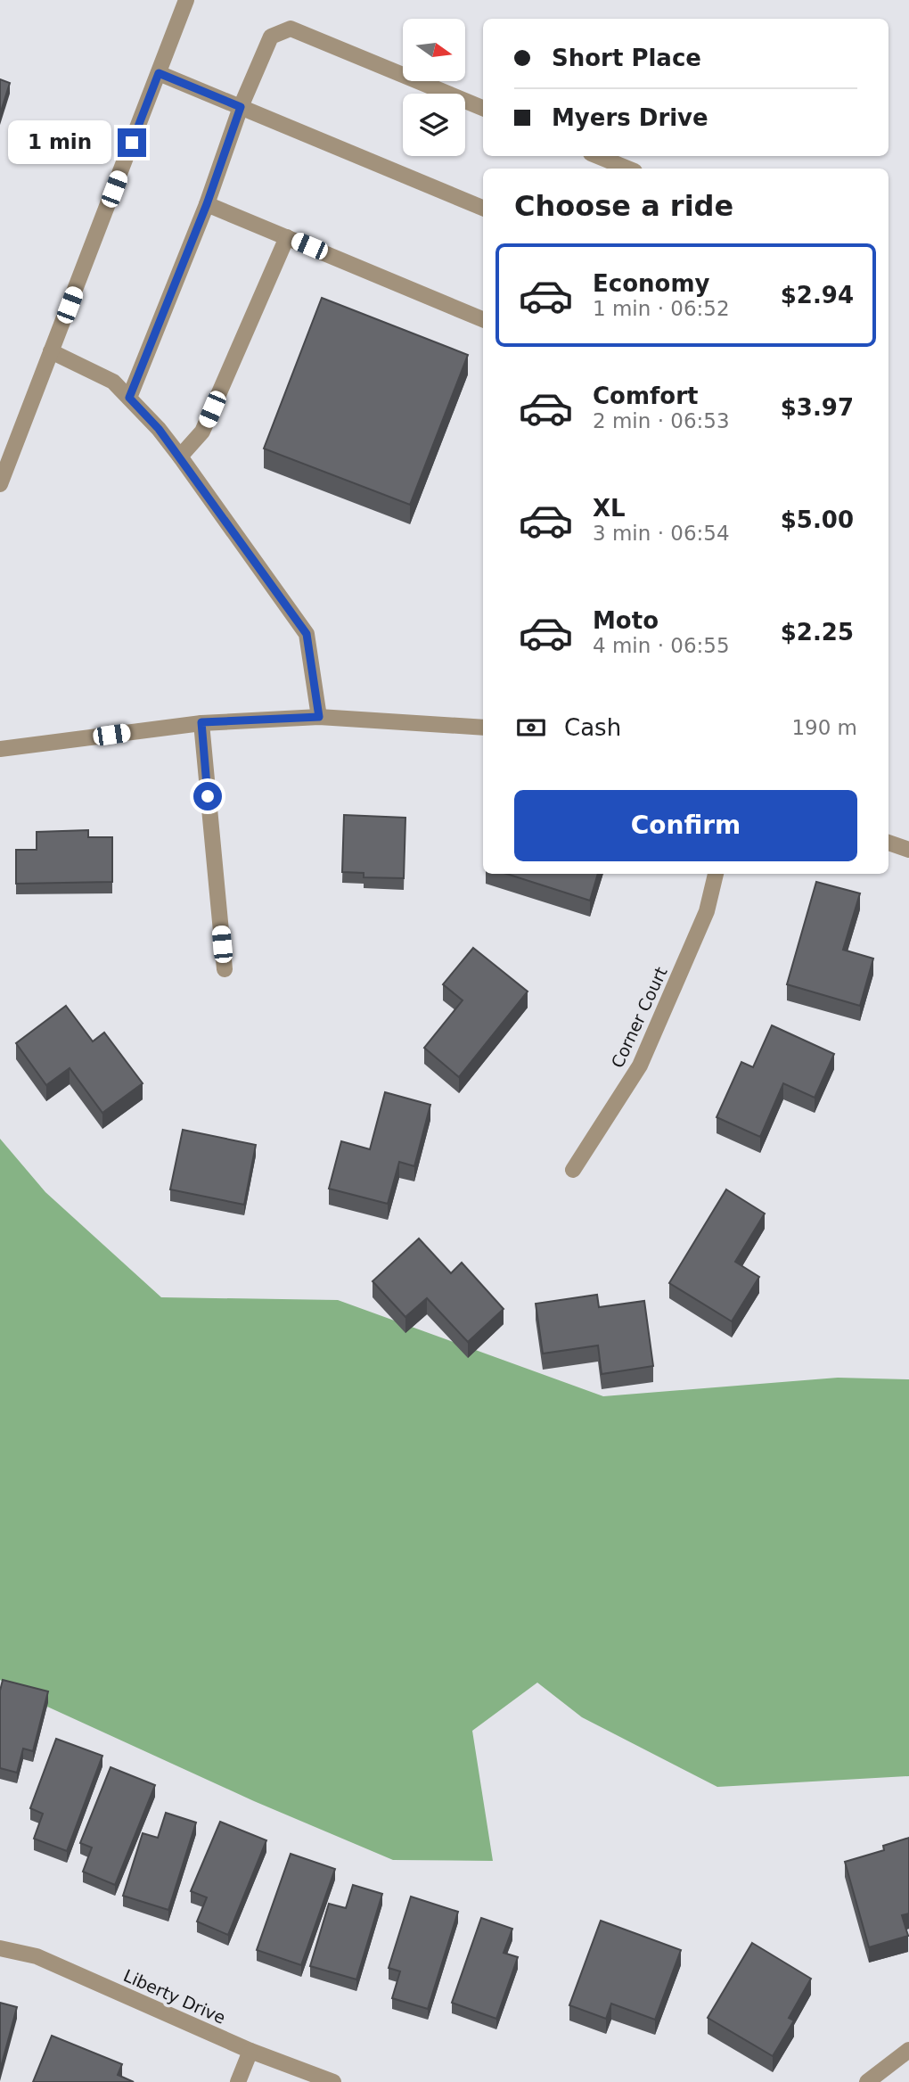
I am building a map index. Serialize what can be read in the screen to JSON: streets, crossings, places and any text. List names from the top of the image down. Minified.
{"streets":{"street":["Corner Court","Liberty Drive"]},"north":"right","page":{"banner":["Short Place","Myers Drive"],"bubble":"1 min","heading":"Choose a ride","list":[{"name":"Economy","note":"1 min · 06:52","value":"$2.94"},{"name":"Comfort","note":"2 min · 06:53","value":"$3.97"},{"name":"XL","note":"3 min · 06:54","value":"$5.00"},{"name":"Moto","note":"4 min · 06:55","value":"$2.25"}],"pay":["Cash","190 m"],"buttons":"Confirm"}}
